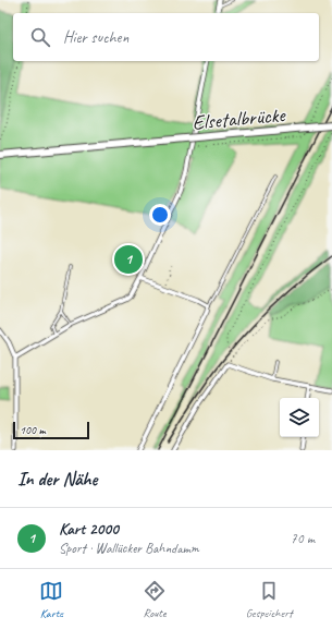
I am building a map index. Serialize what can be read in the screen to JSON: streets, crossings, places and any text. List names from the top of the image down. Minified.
{"streets":{"main road":["Elsetalbrücke"]},"scale_bar":"100 m","page":{"search":"Hier suchen","pins":"1","scale":"100 m","heading":"In der Nähe","list":[{"mark":"1","name":"Kart 2000","note":"Sport · Wallücker Bahndamm","value":"70 m"}],"nav":["Karte","Route","Gespeichert"]}}
